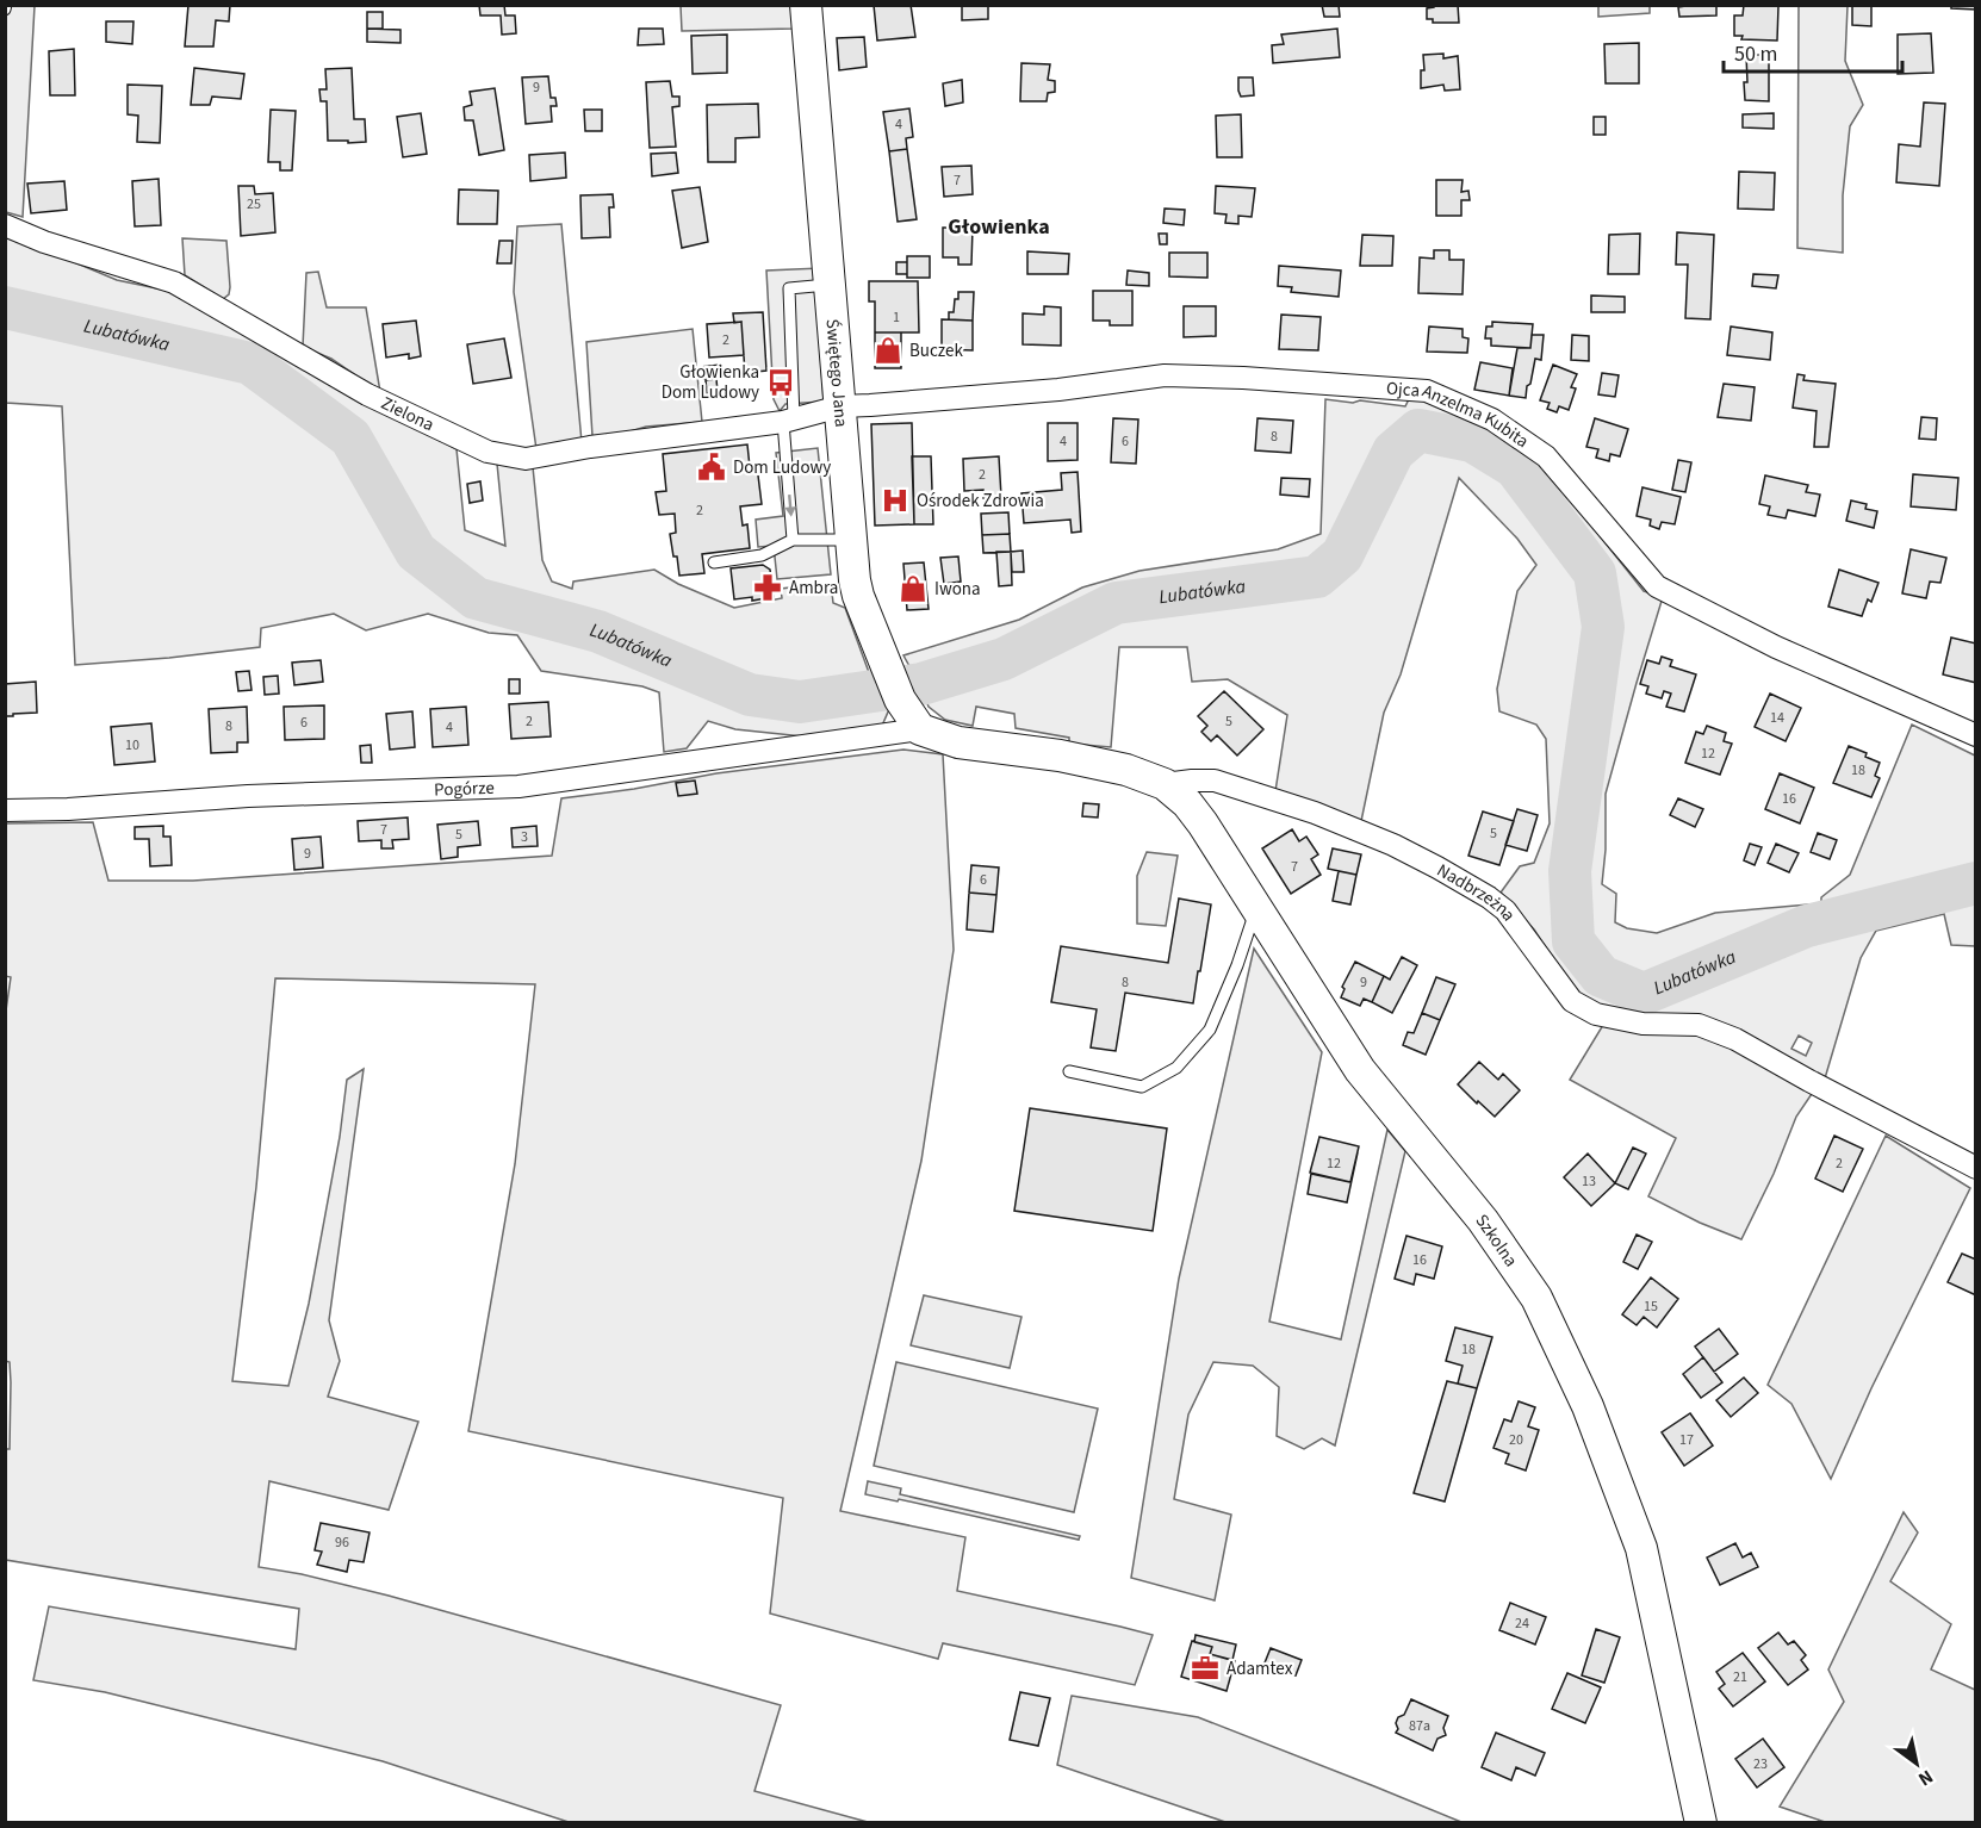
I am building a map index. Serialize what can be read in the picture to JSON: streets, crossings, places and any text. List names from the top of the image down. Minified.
{"streets":{"street":["Świętego Jana","Zielona","Ojca Anzelma Kubita","Pogórze","Nadbrzeżna","Szkolna"]},"crossings":[["Świętego Jana","Zielona"],["Świętego Jana","Ojca Anzelma Kubita"],["Świętego Jana","Pogórze"],["Świętego Jana","Nadbrzeżna"],["Zielona","Ojca Anzelma Kubita"],["Pogórze","Nadbrzeżna"],["Nadbrzeżna","Szkolna"]],"districts":["Głowienka"],"water":["Lubatówka"],"places":{"shop":["Buczek","Iwona"],"bus stop":["Głowienka Dom Ludowy"],"public building":["Dom Ludowy"],"hospital":["Ośrodek Zdrowia"],"pharmacy":["Ambra"],"office":["Adamtex"]},"house_numbers":["9","4","7","25","1","2","8","4","6","2","2","14","2","5","6","8","4","10","12","18","16","7","5","5","3","9","7","6","8","9","12","2","13","16","15","18","20","17","96","24","21","87a","23"],"scale_bar":"50 m","north":"bottom right"}
